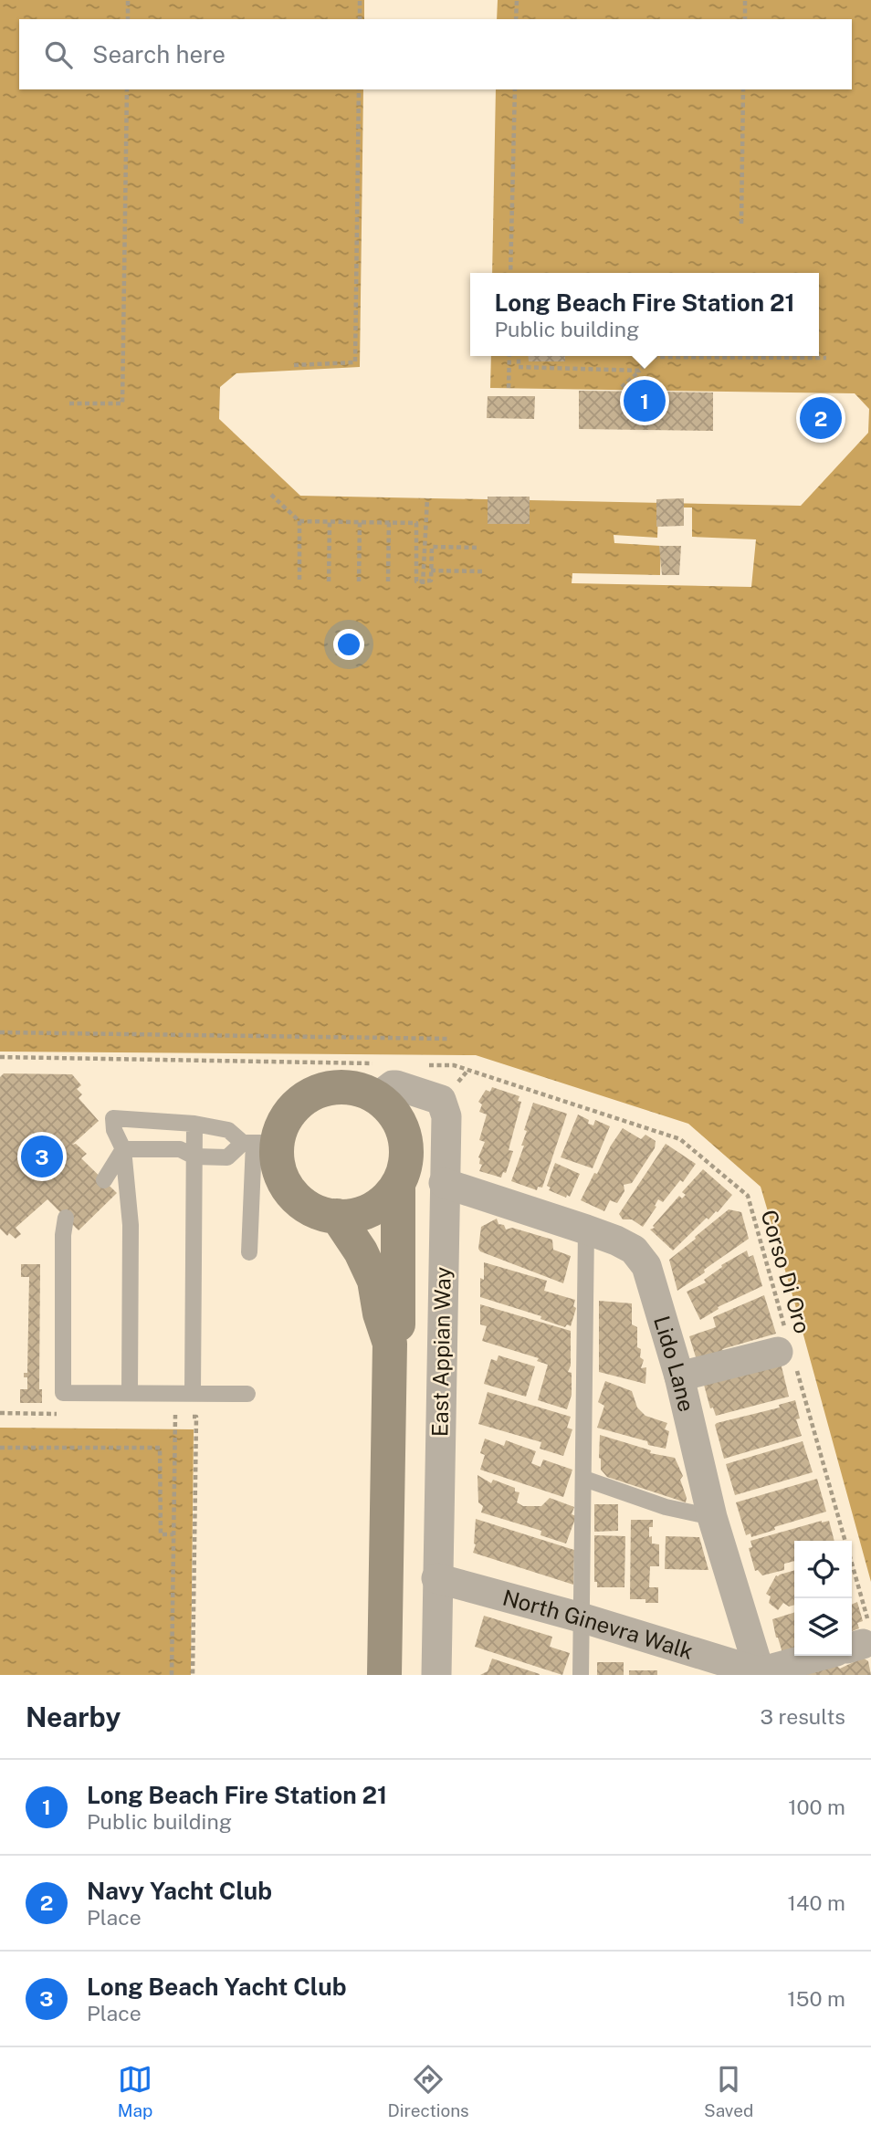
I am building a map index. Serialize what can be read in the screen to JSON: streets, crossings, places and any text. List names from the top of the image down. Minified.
{"streets":{"main road":["East Appian Way"],"street":["Lido Lane","North Ginevra Walk"],"path":["Corso Di Oro"]},"crossings":[["East Appian Way","Lido Lane"],["East Appian Way","North Ginevra Walk"],["Lido Lane","North Ginevra Walk"]],"page":{"search":"Search here","popup":["Long Beach Fire Station 21","Public building"],"pins":["1","2","3"],"heading":["Nearby","3 results"],"list":[{"mark":"1","name":"Long Beach Fire Station 21","note":"Public building","value":"100 m"},{"mark":"2","name":"Navy Yacht Club","note":"Place","value":"140 m"},{"mark":"3","name":"Long Beach Yacht Club","note":"Place","value":"150 m"}],"nav":["Map","Directions","Saved"]}}
